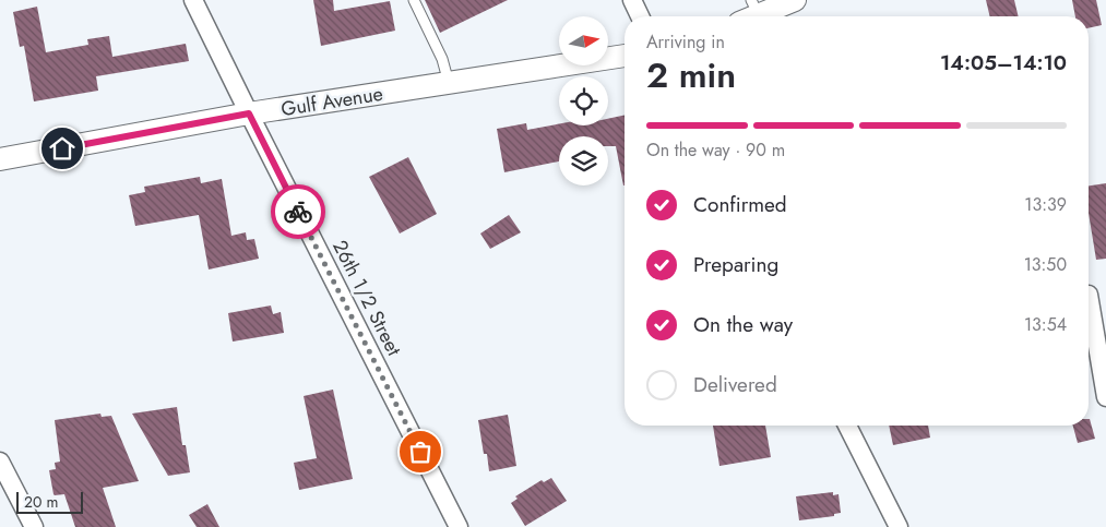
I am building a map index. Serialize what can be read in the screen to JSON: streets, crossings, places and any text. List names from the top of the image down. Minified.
{"streets":{"street":["Gulf Avenue","26th 1/2 Street"]},"crossings":[["Gulf Avenue","26th 1/2 Street"]],"scale_bar":"20 m","north":"right","page":{"heading":["2 min","Arriving in","14:05–14:10"],"bar":"On the way · 90 m","list":[["Confirmed","13:39"],["Preparing","13:50"],["On the way","13:54"],"Delivered"],"scale":"20 m"}}
